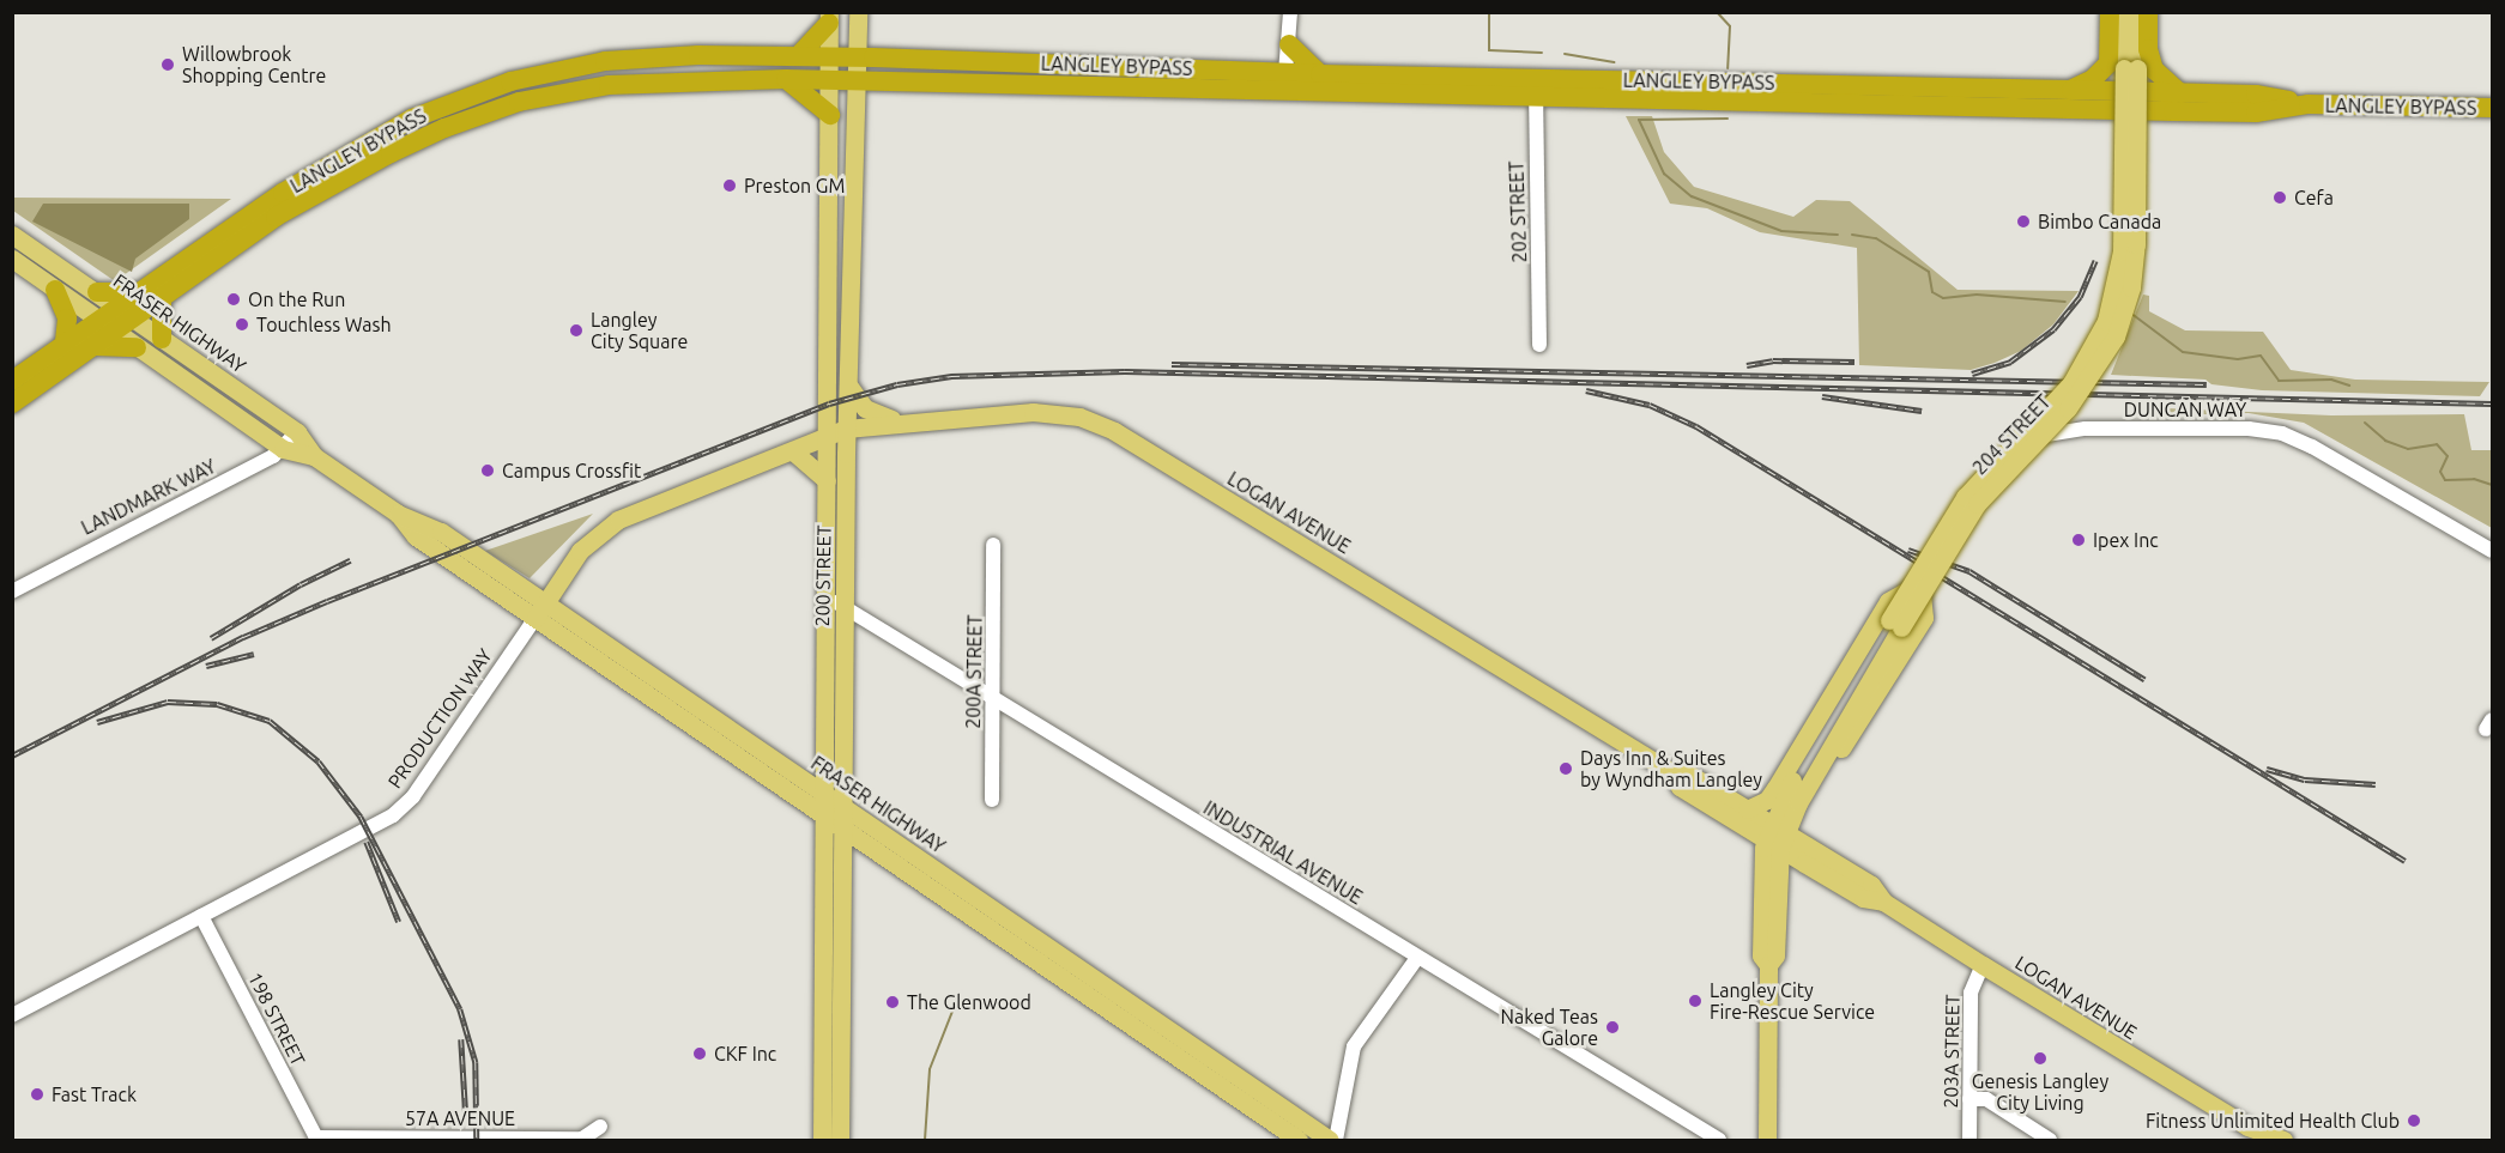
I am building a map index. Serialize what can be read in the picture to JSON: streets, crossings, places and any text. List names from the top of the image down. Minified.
{"streets":{"highway":["LANGLEY BYPASS"],"main road":["FRASER HIGHWAY","204 STREET","LOGAN AVENUE","200 STREET","PRODUCTION WAY"],"street":["202 STREET","DUNCAN WAY","LANDMARK WAY","200A STREET","INDUSTRIAL AVENUE","198 STREET","203A STREET","57A AVENUE"]},"crossings":[["LANGLEY BYPASS","202 STREET"],["LANGLEY BYPASS","FRASER HIGHWAY"],["LANGLEY BYPASS","200 STREET"],["FRASER HIGHWAY","LANDMARK WAY"],["FRASER HIGHWAY","200 STREET"],["FRASER HIGHWAY","PRODUCTION WAY"],["204 STREET","LOGAN AVENUE"],["LOGAN AVENUE","200 STREET"],["LOGAN AVENUE","PRODUCTION WAY"],["LOGAN AVENUE","203A STREET"],["200 STREET","PRODUCTION WAY"],["200 STREET","INDUSTRIAL AVENUE"],["200A STREET","INDUSTRIAL AVENUE"],["PRODUCTION WAY","198 STREET"],["198 STREET","57A AVENUE"]],"places":["Willowbrook Shopping Centre","Preston GM","Cefa","Bimbo Canada","On the Run","Touchless Wash","Langley City Square","Campus Crossfit","Ipex Inc","Days Inn & Suites by Wyndham Langley","Langley City Fire-Rescue Service","The Glenwood","Naked Teas Galore","CKF Inc","Genesis Langley City Living","Fast Track","Fitness Unlimited Health Club"]}
